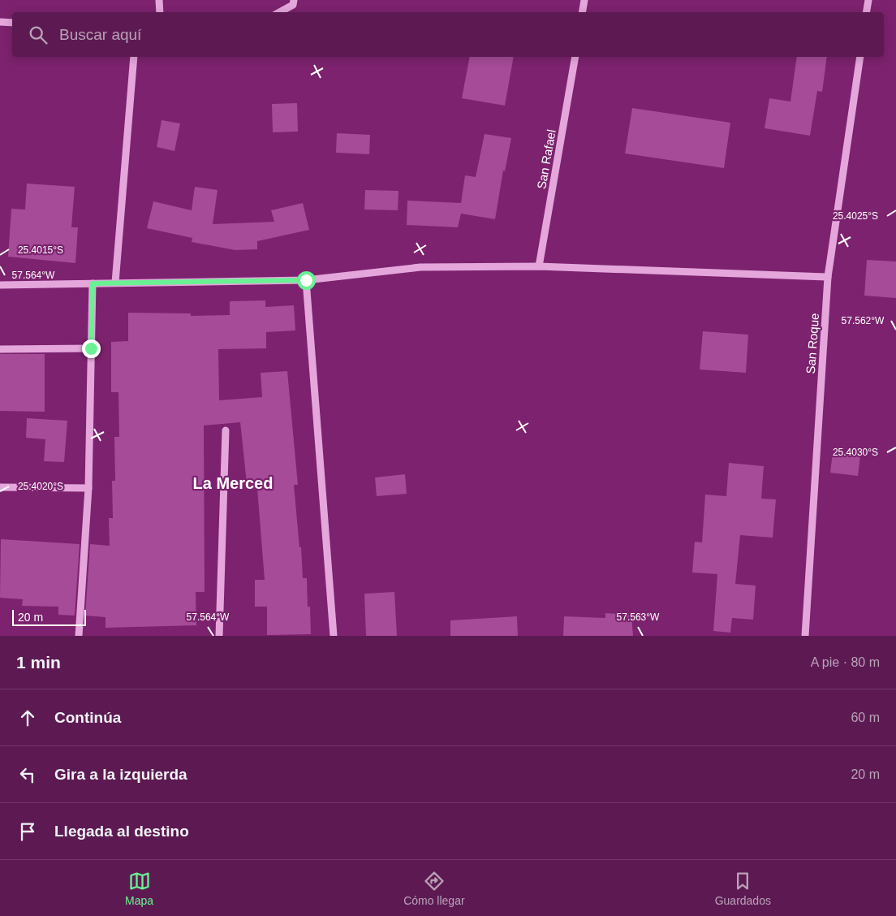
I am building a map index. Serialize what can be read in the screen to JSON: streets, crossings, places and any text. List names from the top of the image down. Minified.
{"streets":{"street":["San Rafael","San Roque"]},"districts":["La Merced"],"scale_bar":"20 m","page":{"search":"Buscar aquí","scale":"20 m","heading":["1 min","A pie · 80 m"],"list":[["Continúa","60 m"],["Gira a la izquierda","20 m"],"Llegada al destino"],"nav":["Mapa","Cómo llegar","Guardados"]},"coordinates":["25.4025°S","25.4015°S","57.564°W","57.562°W","25.4030°S","25.4020°S","57.563°W"]}
